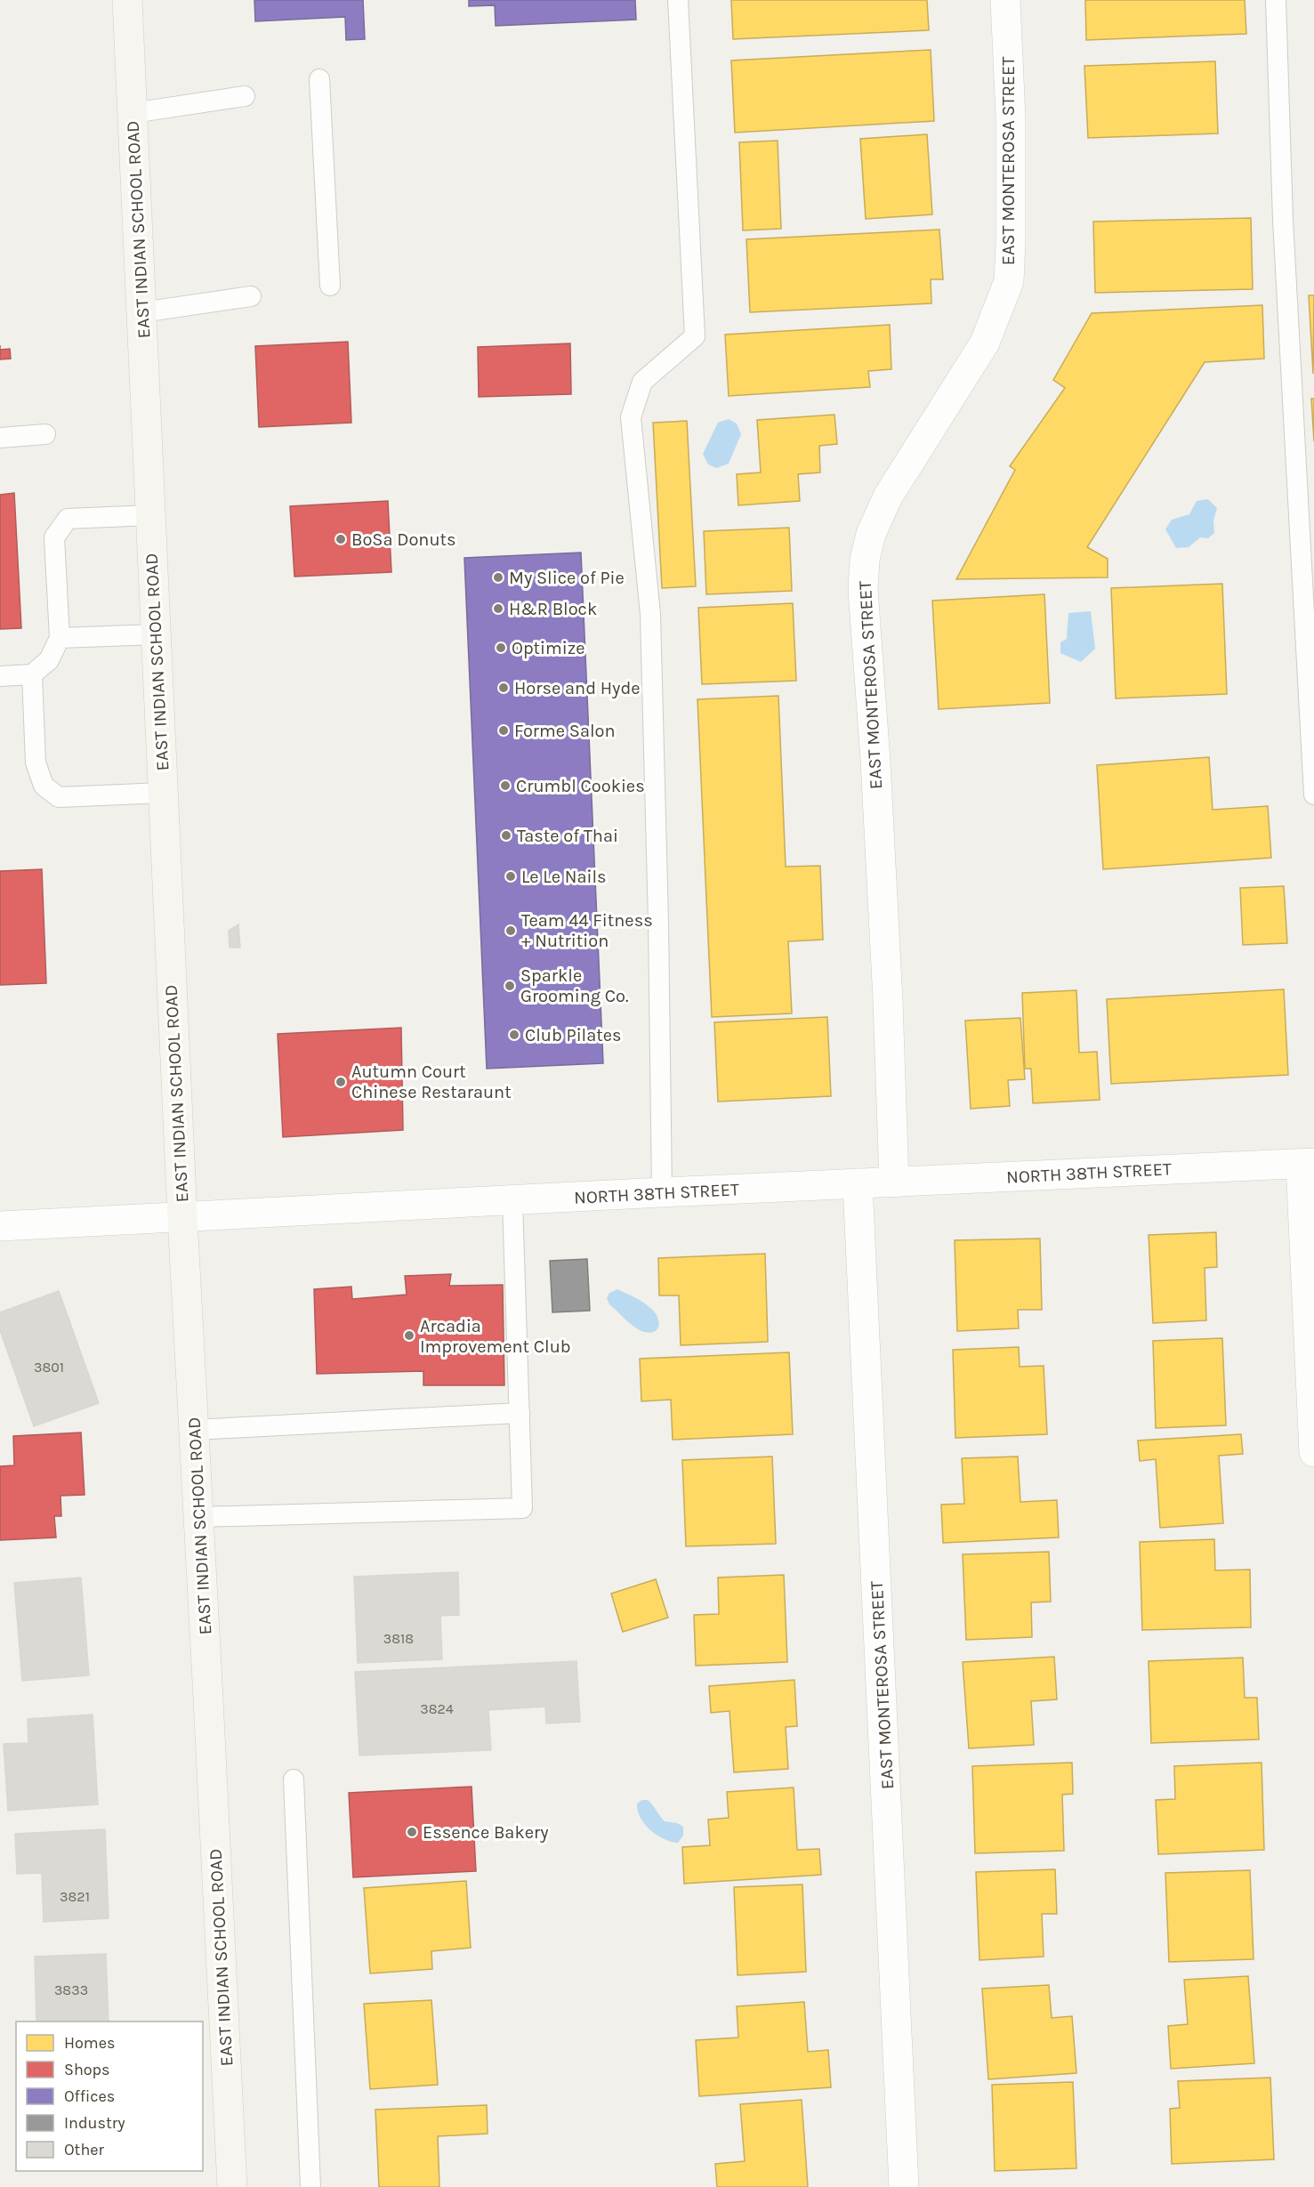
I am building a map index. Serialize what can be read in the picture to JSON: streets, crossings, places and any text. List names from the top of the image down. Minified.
{"streets":{"main road":["EAST INDIAN SCHOOL ROAD"],"street":["EAST MONTEROSA STREET","NORTH 38TH STREET"]},"crossings":[["EAST MONTEROSA STREET","NORTH 38TH STREET"],["EAST INDIAN SCHOOL ROAD","NORTH 38TH STREET"]],"places":["BoSa Donuts","My Slice of Pie","H&R Block","Optimize","Horse and Hyde","Forme Salon","Crumbl Cookies","Taste of Thai","Le Le Nails","Team 44 Fitness + Nutrition","Sparkle Grooming Co.","Club Pilates","Autumn Court Chinese Restaraunt","Arcadia Improvement Club","Essence Bakery"],"house_numbers":["3801","3818","3824","3821","3833"],"legend":["Homes","Shops","Offices","Industry","Other"]}
